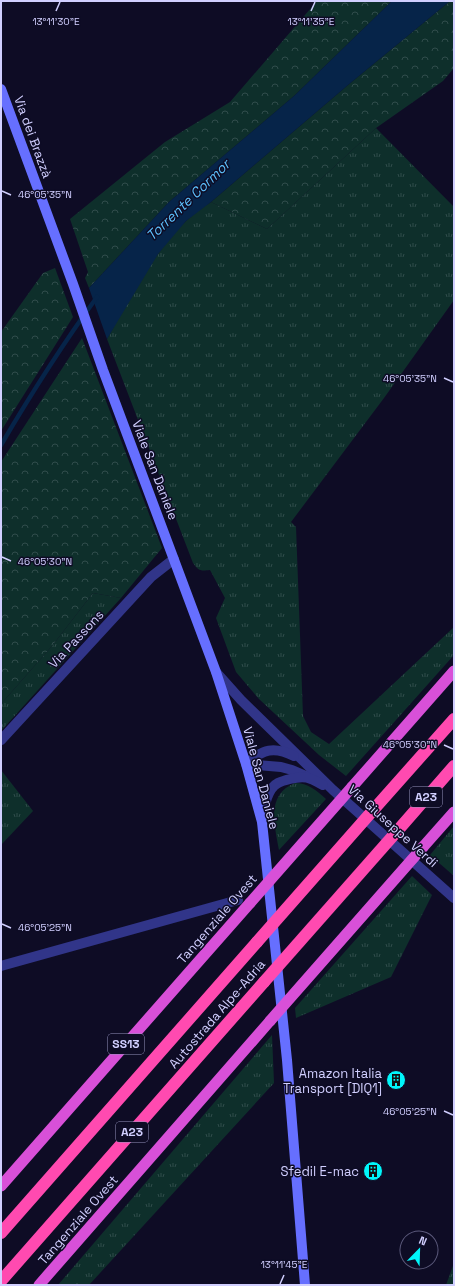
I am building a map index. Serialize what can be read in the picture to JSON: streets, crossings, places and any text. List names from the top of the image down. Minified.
{"streets":{"highway":["A23","Tangenziale Ovest","Autostrada Alpe-Adria","SS13"],"main road":["Via dei Brazzà","Viale San Daniele"],"street":["Via Passons","Via Giuseppe Verdi"]},"crossings":[["Via dei Brazzà","Viale San Daniele"],["Viale San Daniele","Via Passons"],["Viale San Daniele","Via Giuseppe Verdi"]],"water":["Torrente Cormor"],"places":{"building":["Amazon Italia Transport [DIQ1]","Sfedil E-mac"]},"north":"top right","coordinates":["13°11'30\"E","13°11'35\"E","46°05'35\"N","46°05'30\"N","46°05'25\"N","13°11'45\"E"]}
